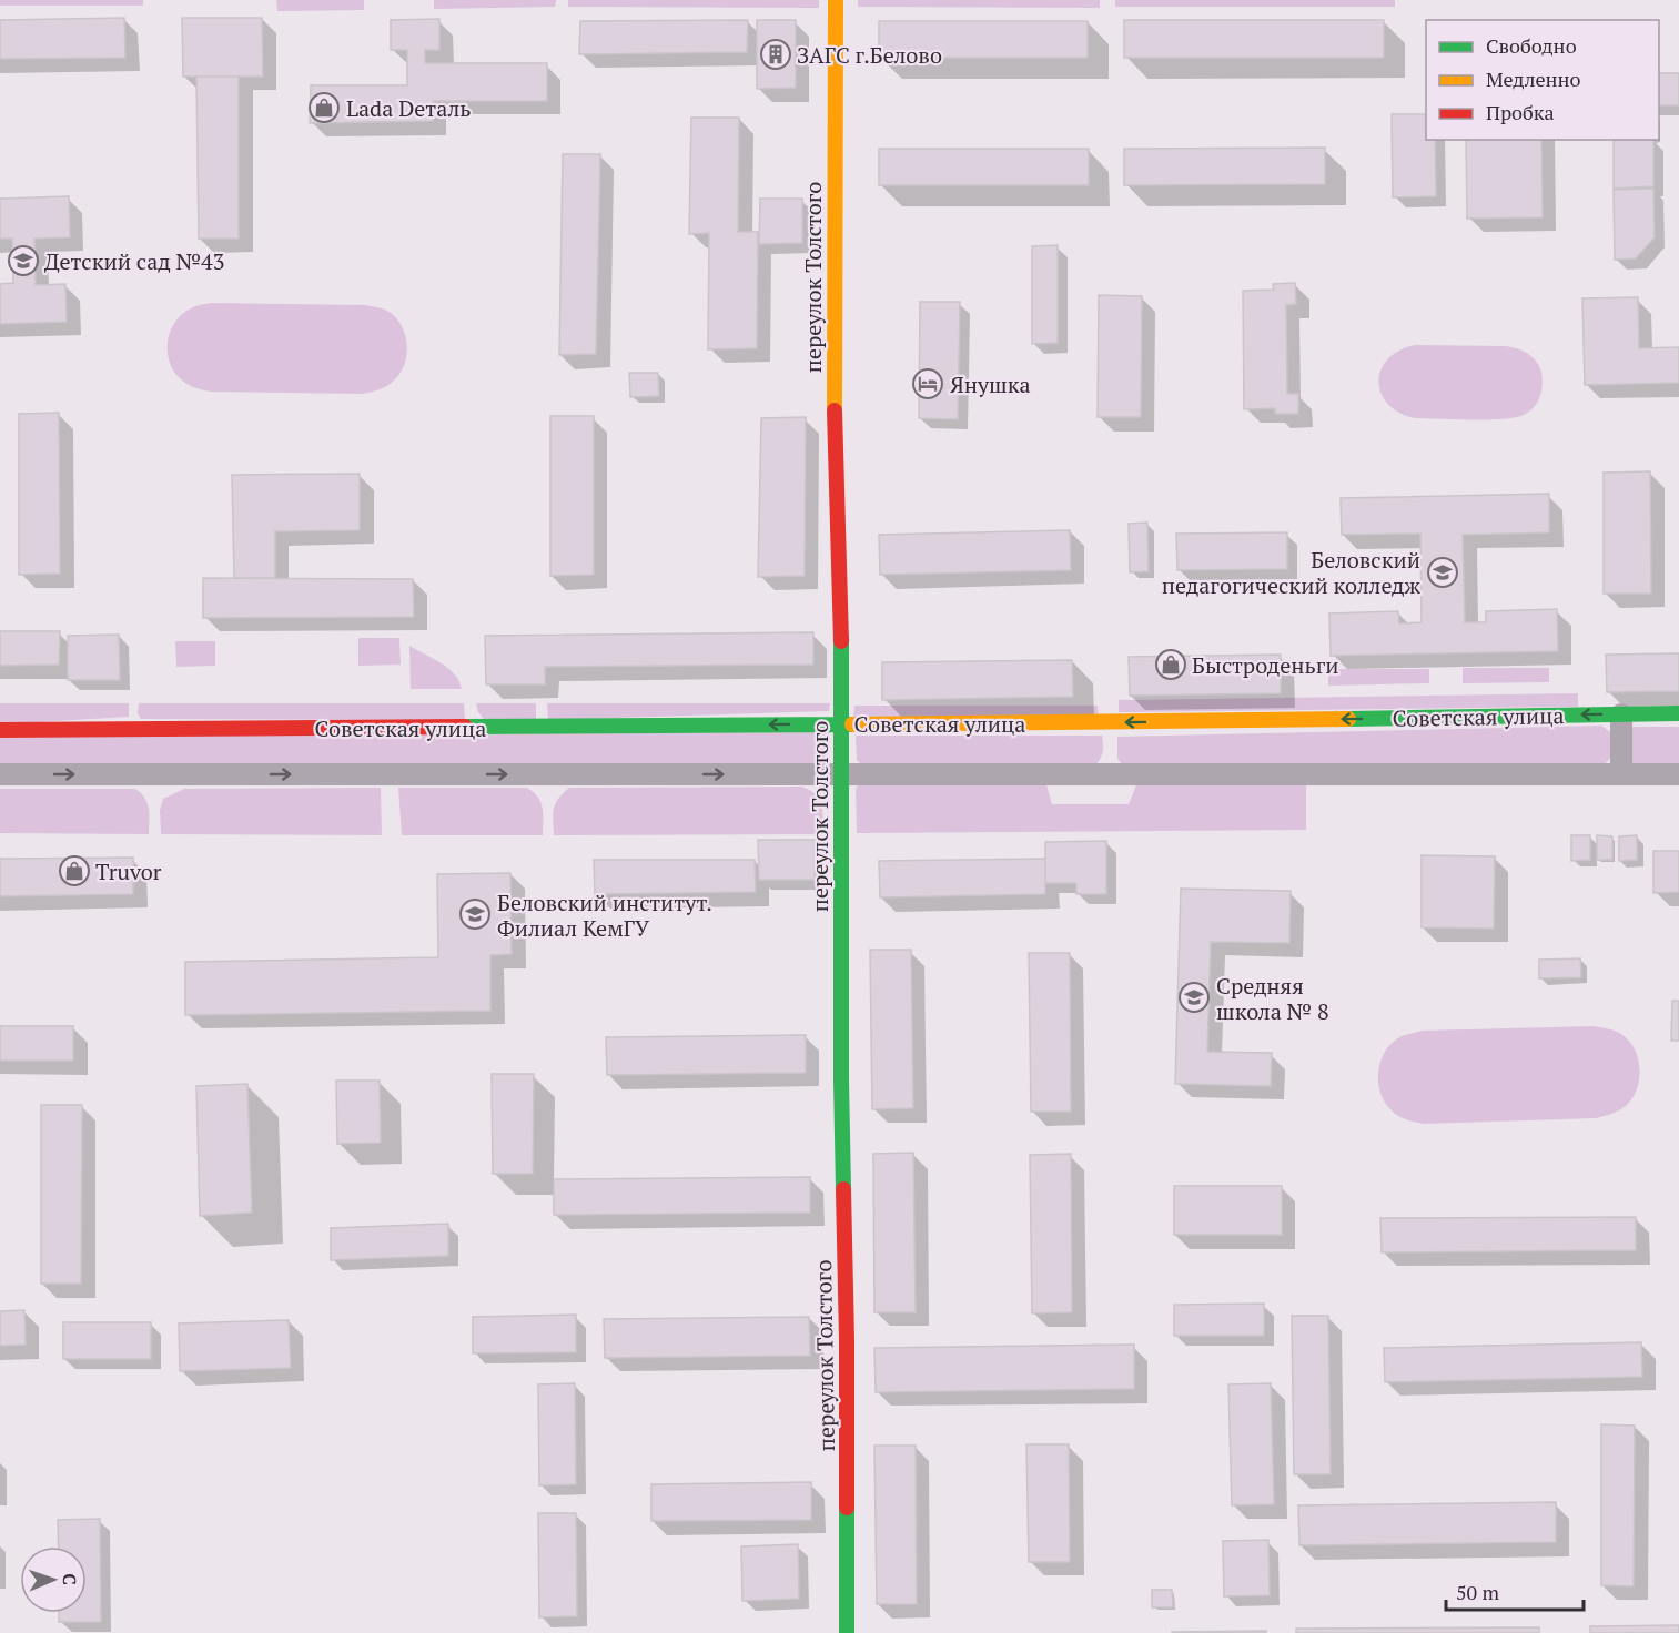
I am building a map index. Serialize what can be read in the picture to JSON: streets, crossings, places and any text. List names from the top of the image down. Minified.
{"streets":{"street":["переулок Толстого","Советская улица"]},"crossings":[["переулок Толстого","Советская улица"]],"places":{"building":["ЗАГС г.Белово"],"shop":["Lada Dеталь","Быстроденьги","Truvor"],"school or university":["Детский сад №43","Беловский педагогический колледж","Беловский институт. Филиал КемГУ","Средняя школа № 8"],"hotel":["Янушка"]},"legend":["Свободно","Медленно","Пробка"],"scale_bar":"50 m","north":"right"}
